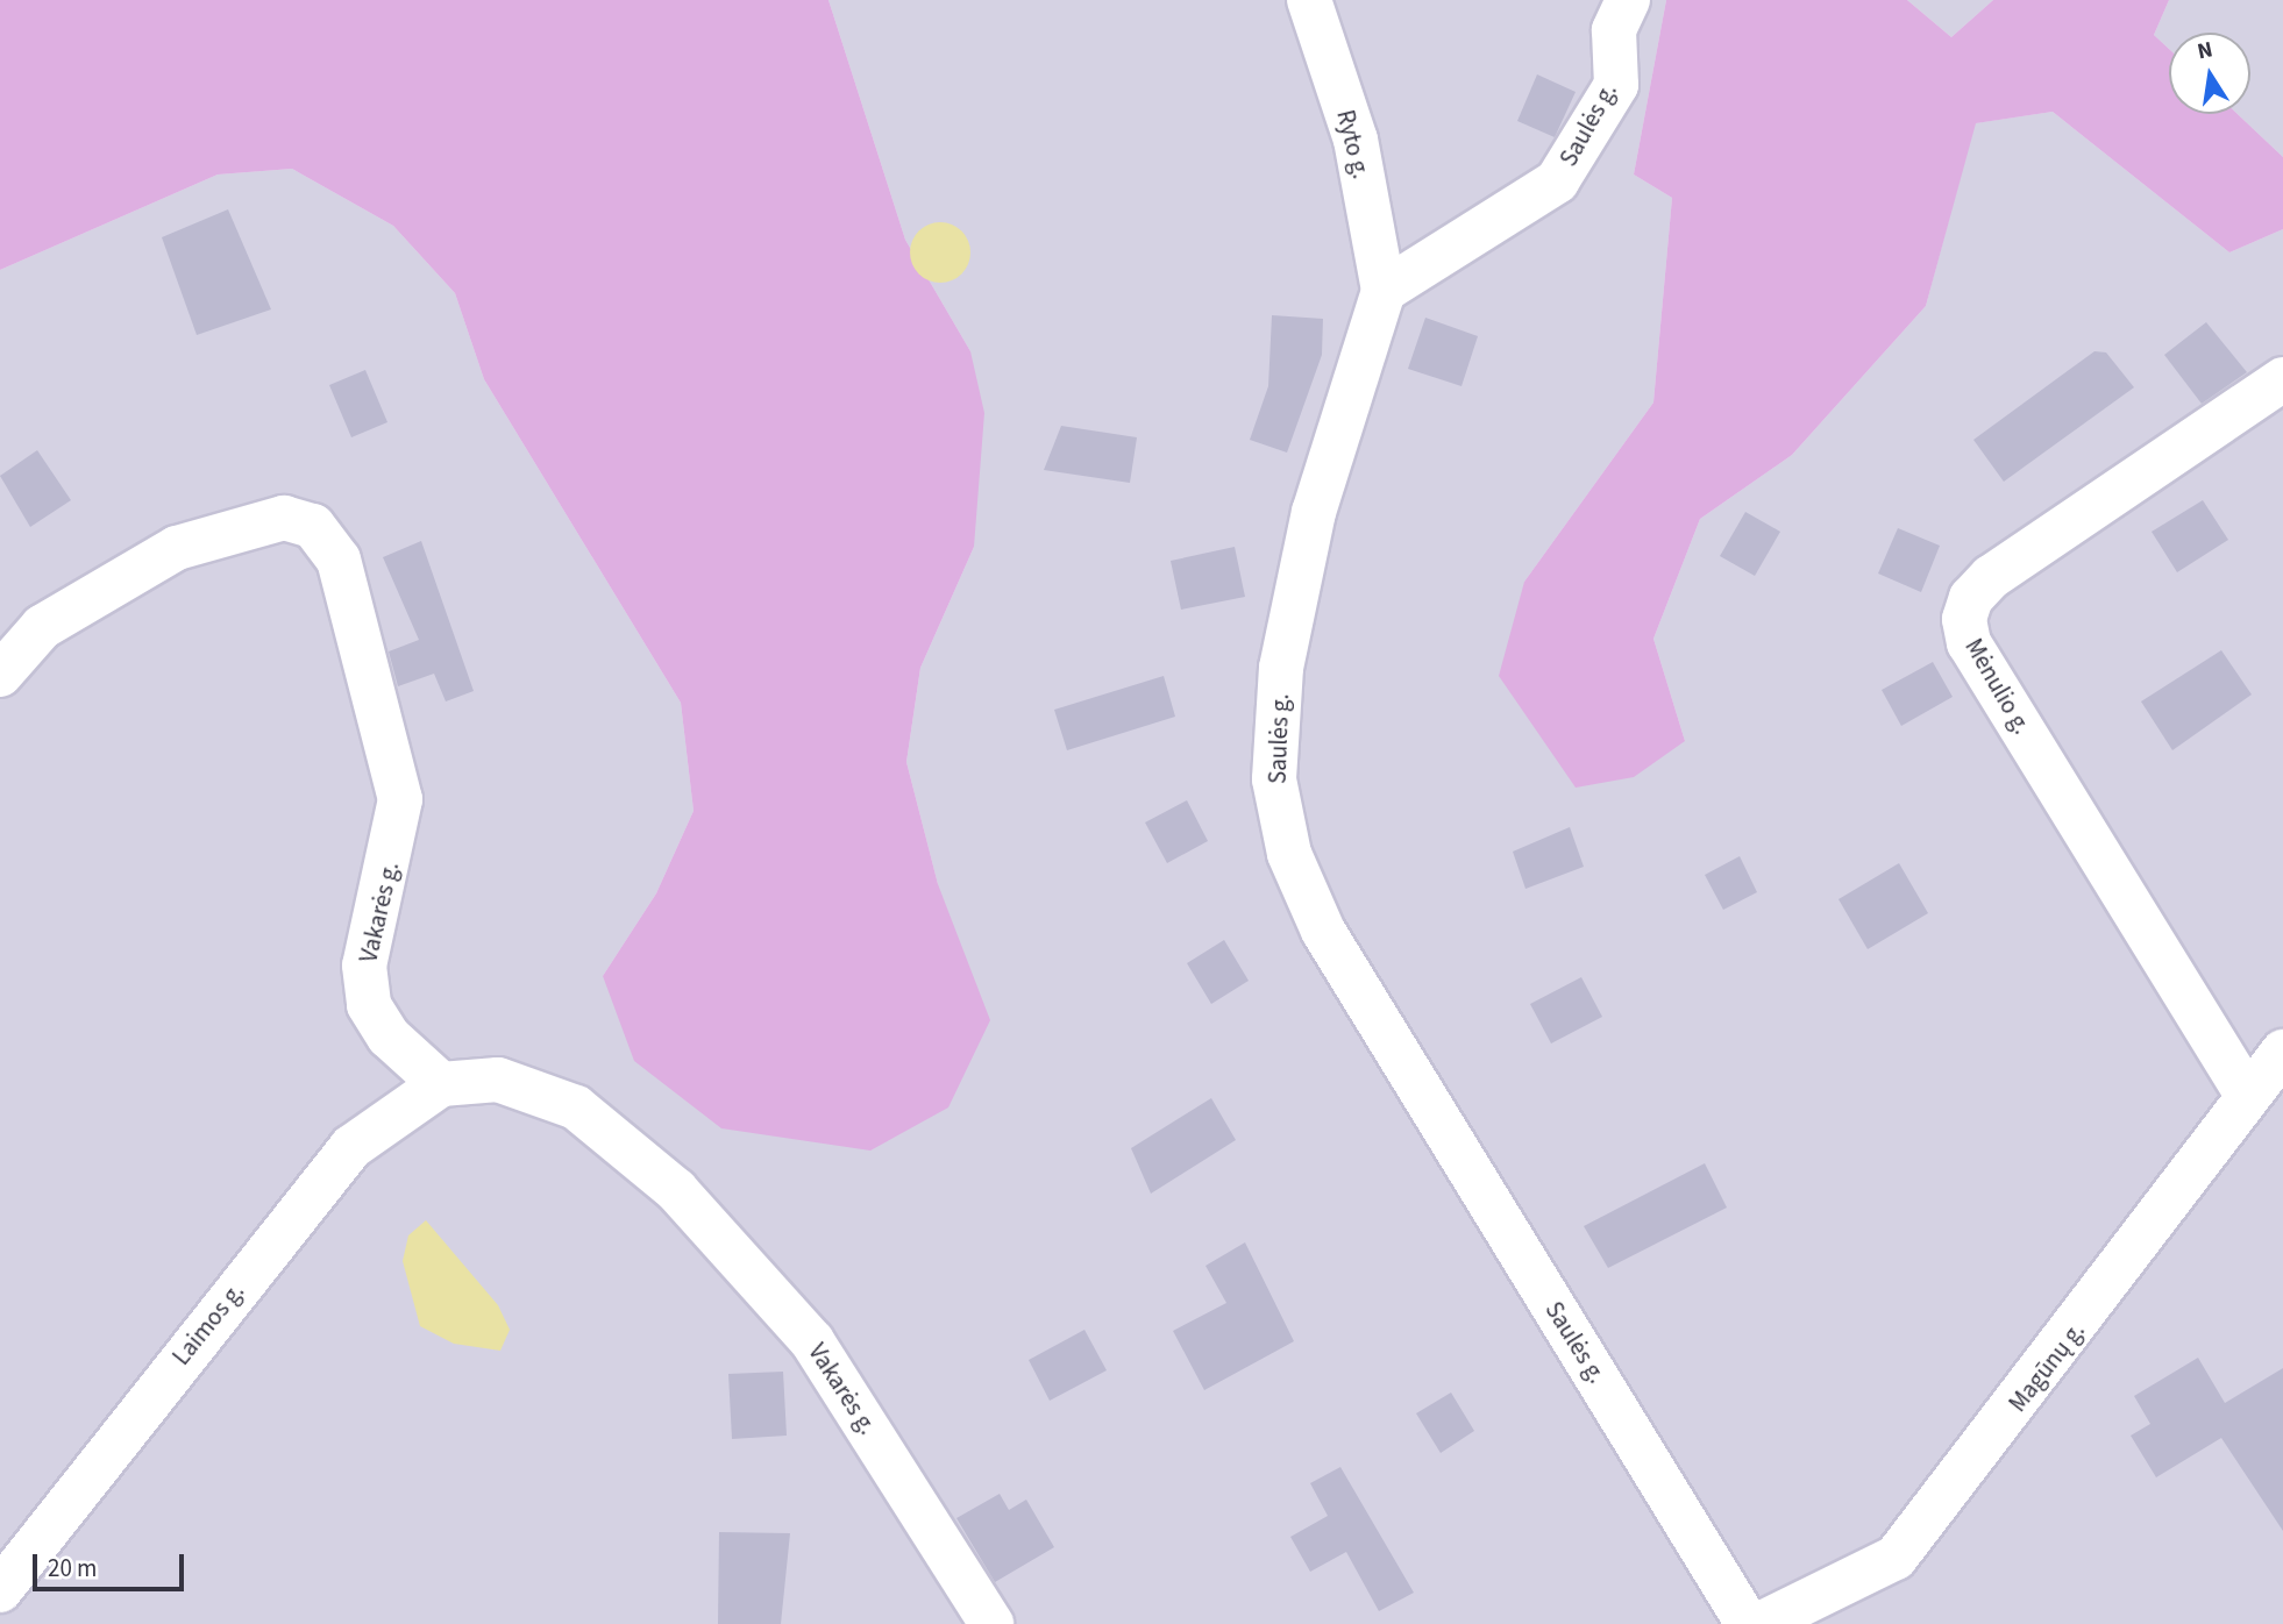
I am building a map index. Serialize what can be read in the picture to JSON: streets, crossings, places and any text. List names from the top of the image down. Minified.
{"streets":{"street":["Saulės g.","Ryto g.","Mėnulio g.","Vakarės g.","Laimos g.","Magūnų g."]},"crossings":[["Saulės g.","Ryto g."],["Mėnulio g.","Magūnų g."],["Vakarės g.","Laimos g."]],"scale_bar":"20 m","north":"top"}
